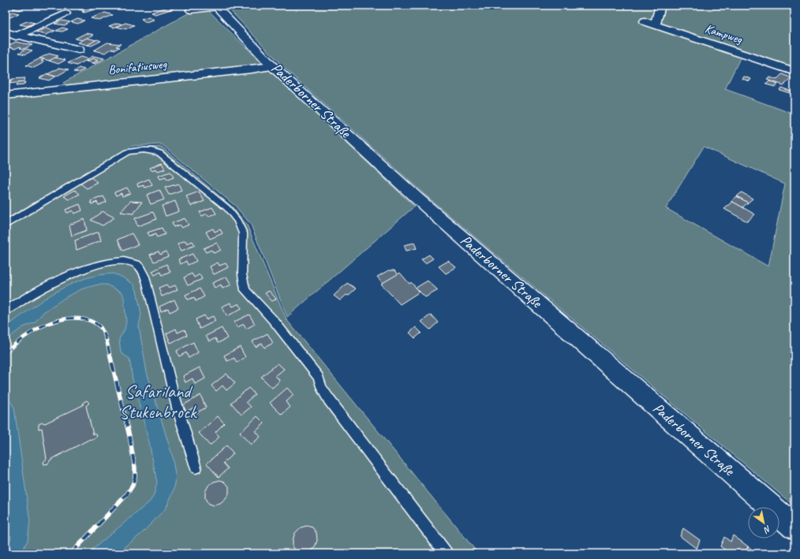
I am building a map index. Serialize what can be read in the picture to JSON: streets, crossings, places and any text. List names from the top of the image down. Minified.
{"streets":{"street":["Kampweg","Bonifatiusweg","Paderborner Straße"]},"crossings":[["Bonifatiusweg","Paderborner Straße"]],"parks":["Safariland Stukenbrock"],"north":"bottom right"}
